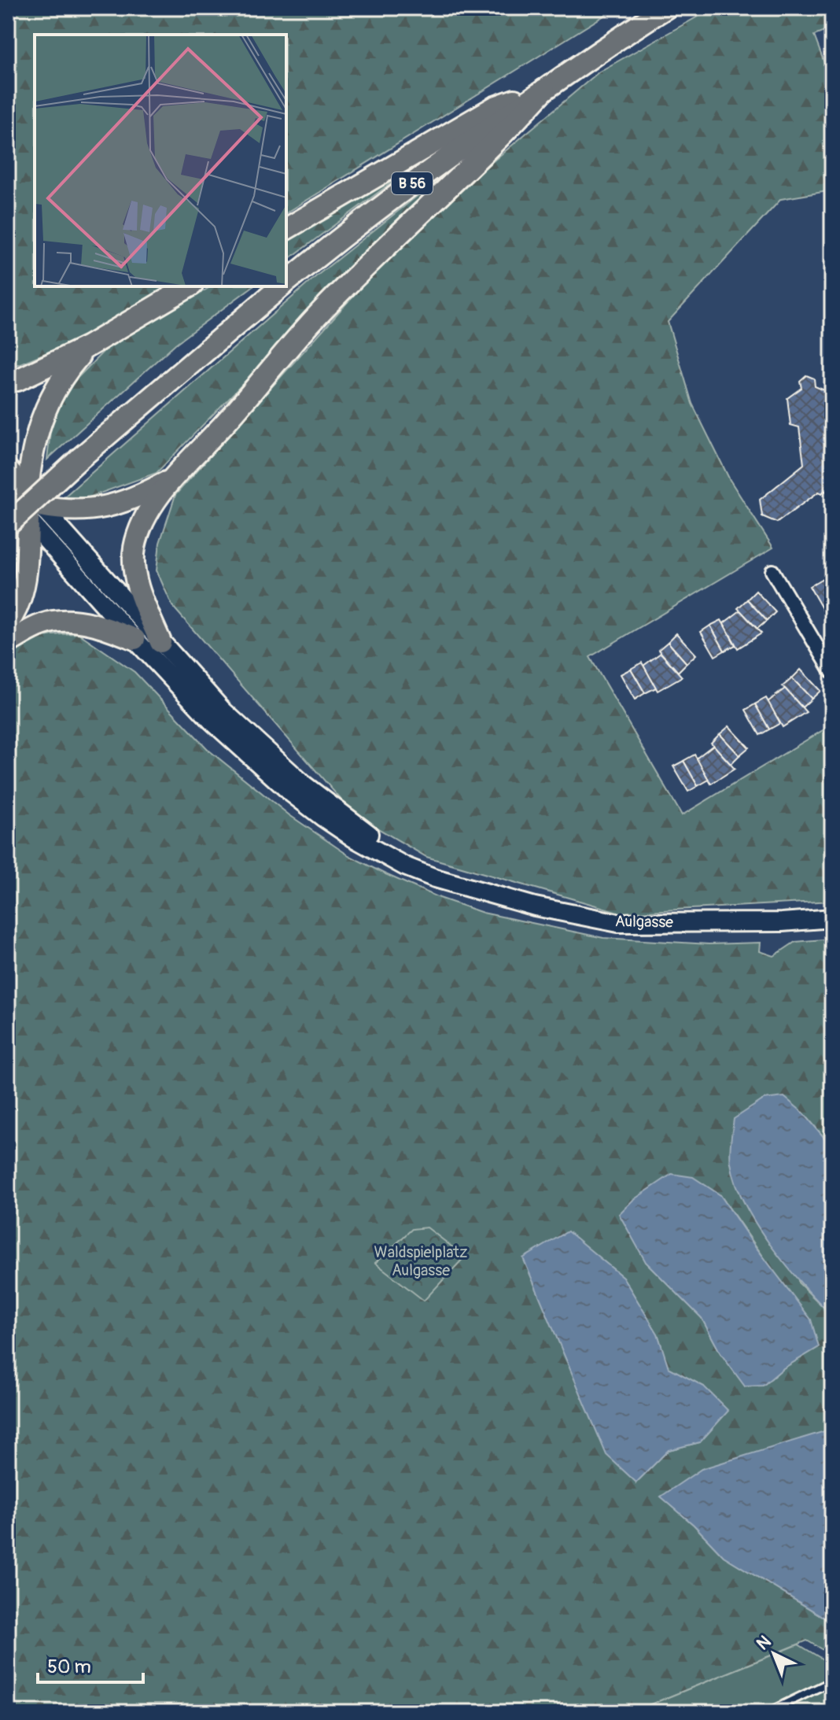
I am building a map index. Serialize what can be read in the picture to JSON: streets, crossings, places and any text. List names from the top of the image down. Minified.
{"streets":{"highway":["B 56"],"main road":["Aulgasse"]},"parks":["Waldspielplatz Aulgasse"],"scale_bar":"50 m","north":"top left"}
